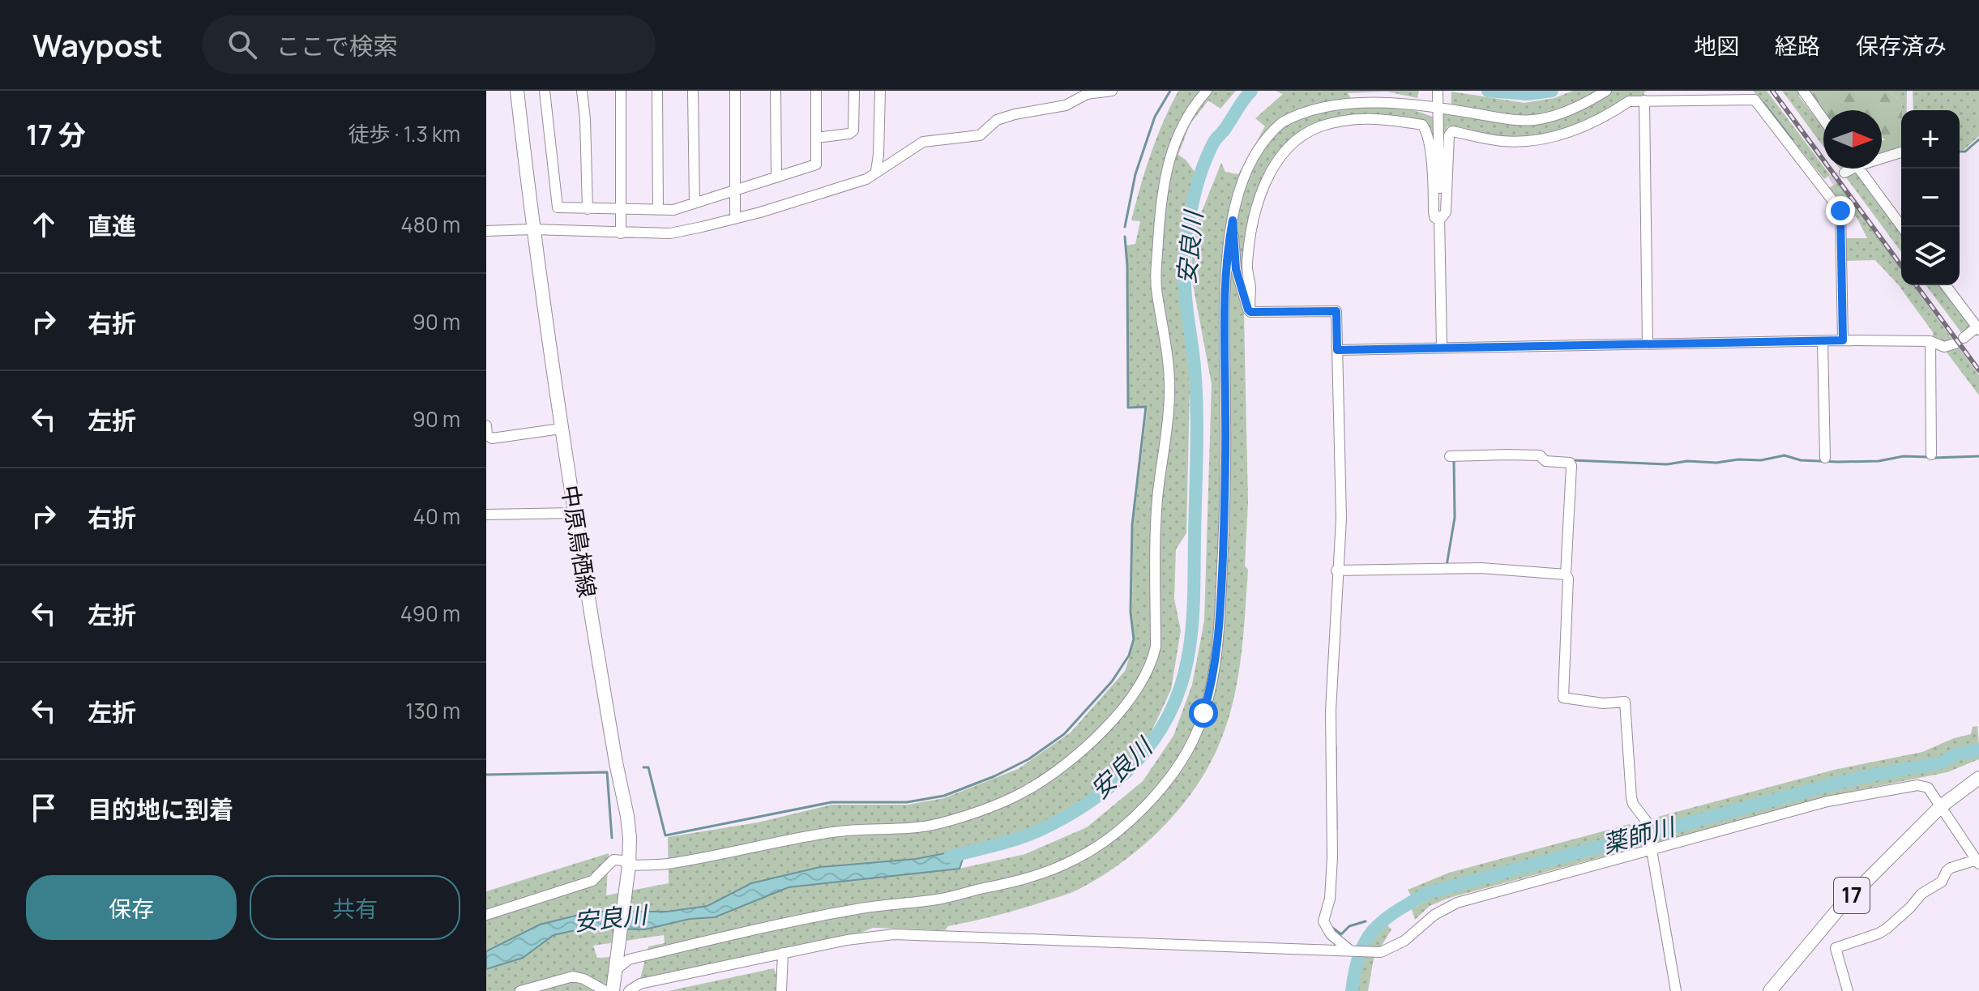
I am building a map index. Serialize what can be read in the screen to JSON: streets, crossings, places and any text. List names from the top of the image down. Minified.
{"streets":{"main road":["中原鳥栖線","17"]},"water":["安良川","薬師川"],"north":"right","page":{"header":"Waypost","search":"ここで検索","nav":["地図","経路","保存済み"],"heading":["17 分","徒歩 · 1.3 km"],"map_buttons":["+","−"],"list":[["直進","480 m"],["右折","90 m"],["左折","90 m"],["右折","40 m"],["左折","490 m"],["左折","130 m"],"目的地に到着"],"buttons":["保存","共有"]}}
